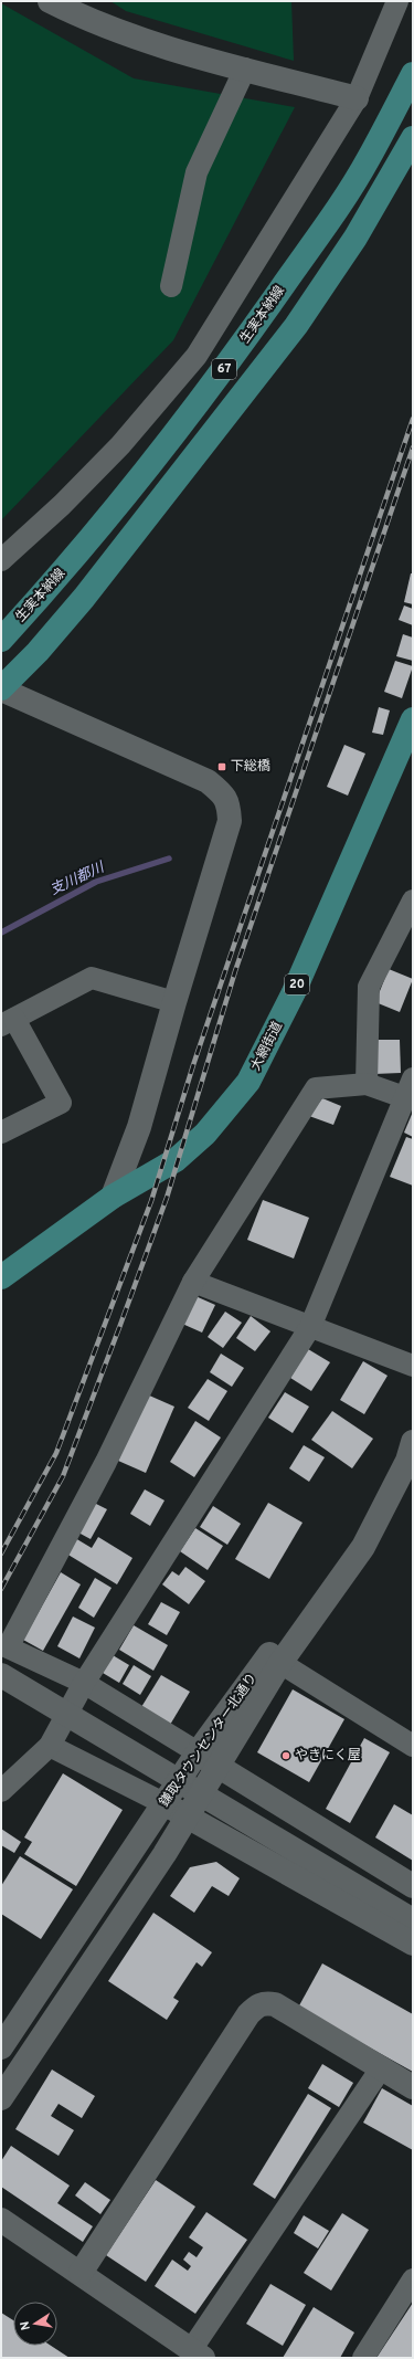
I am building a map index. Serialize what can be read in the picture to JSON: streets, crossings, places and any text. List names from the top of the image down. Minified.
{"streets":{"main road":["生実本納線","67","20","大網街道"],"street":["鎌取タウンセンター北通り"]},"water":["支川都川"],"places":{"transit":["下総橋"],"other":["やきにく屋"]},"north":"left"}
